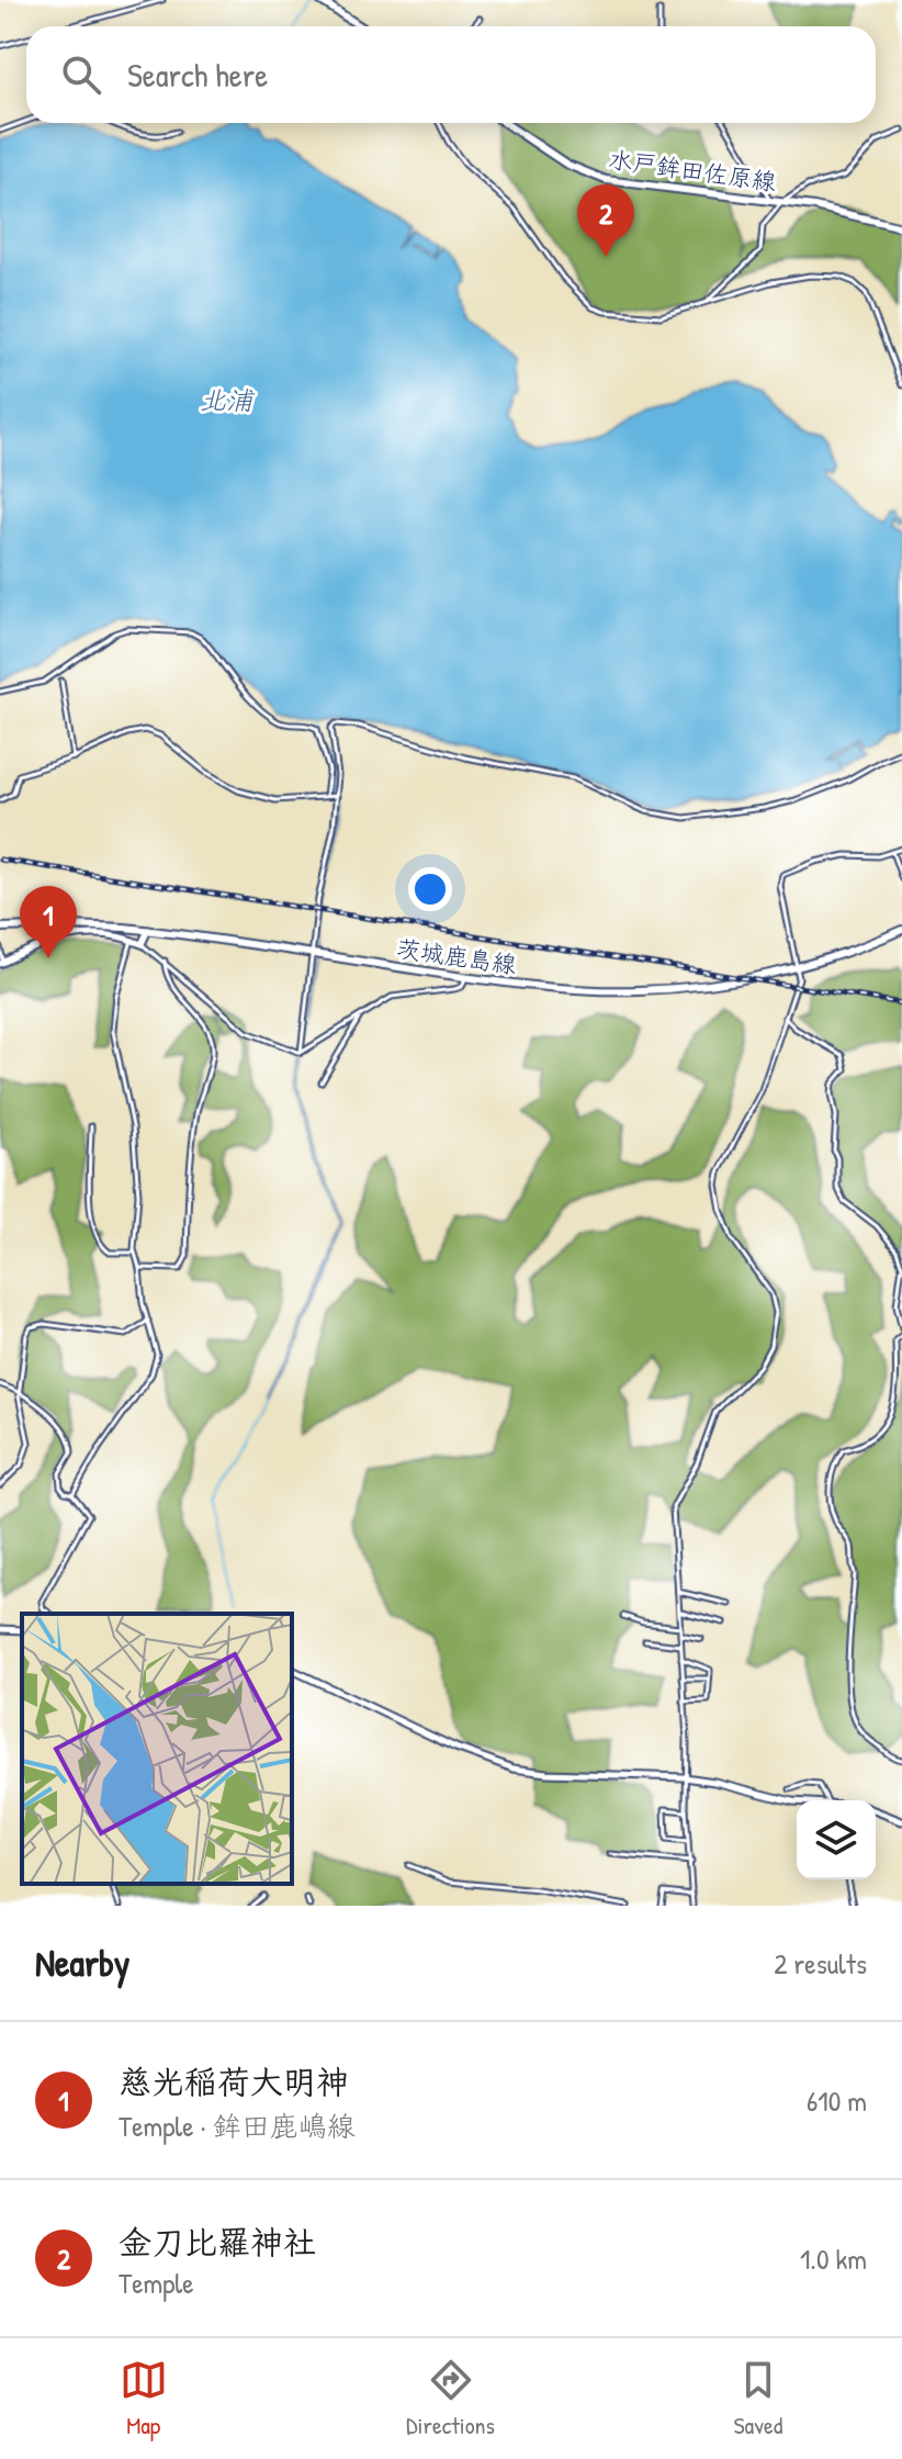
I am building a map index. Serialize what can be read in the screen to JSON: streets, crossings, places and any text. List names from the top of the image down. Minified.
{"streets":{"main road":["水戸鉾田佐原線","茨城鹿島線"]},"water":["北浦"],"page":{"search":"Search here","pins":["2","1"],"heading":["Nearby","2 results"],"list":[{"mark":"1","name":"慈光稲荷大明神","note":"Temple · 鉾田鹿嶋線","value":"610 m"},{"mark":"2","name":"金刀比羅神社","note":"Temple","value":"1.0 km"}],"nav":["Map","Directions","Saved"]}}
